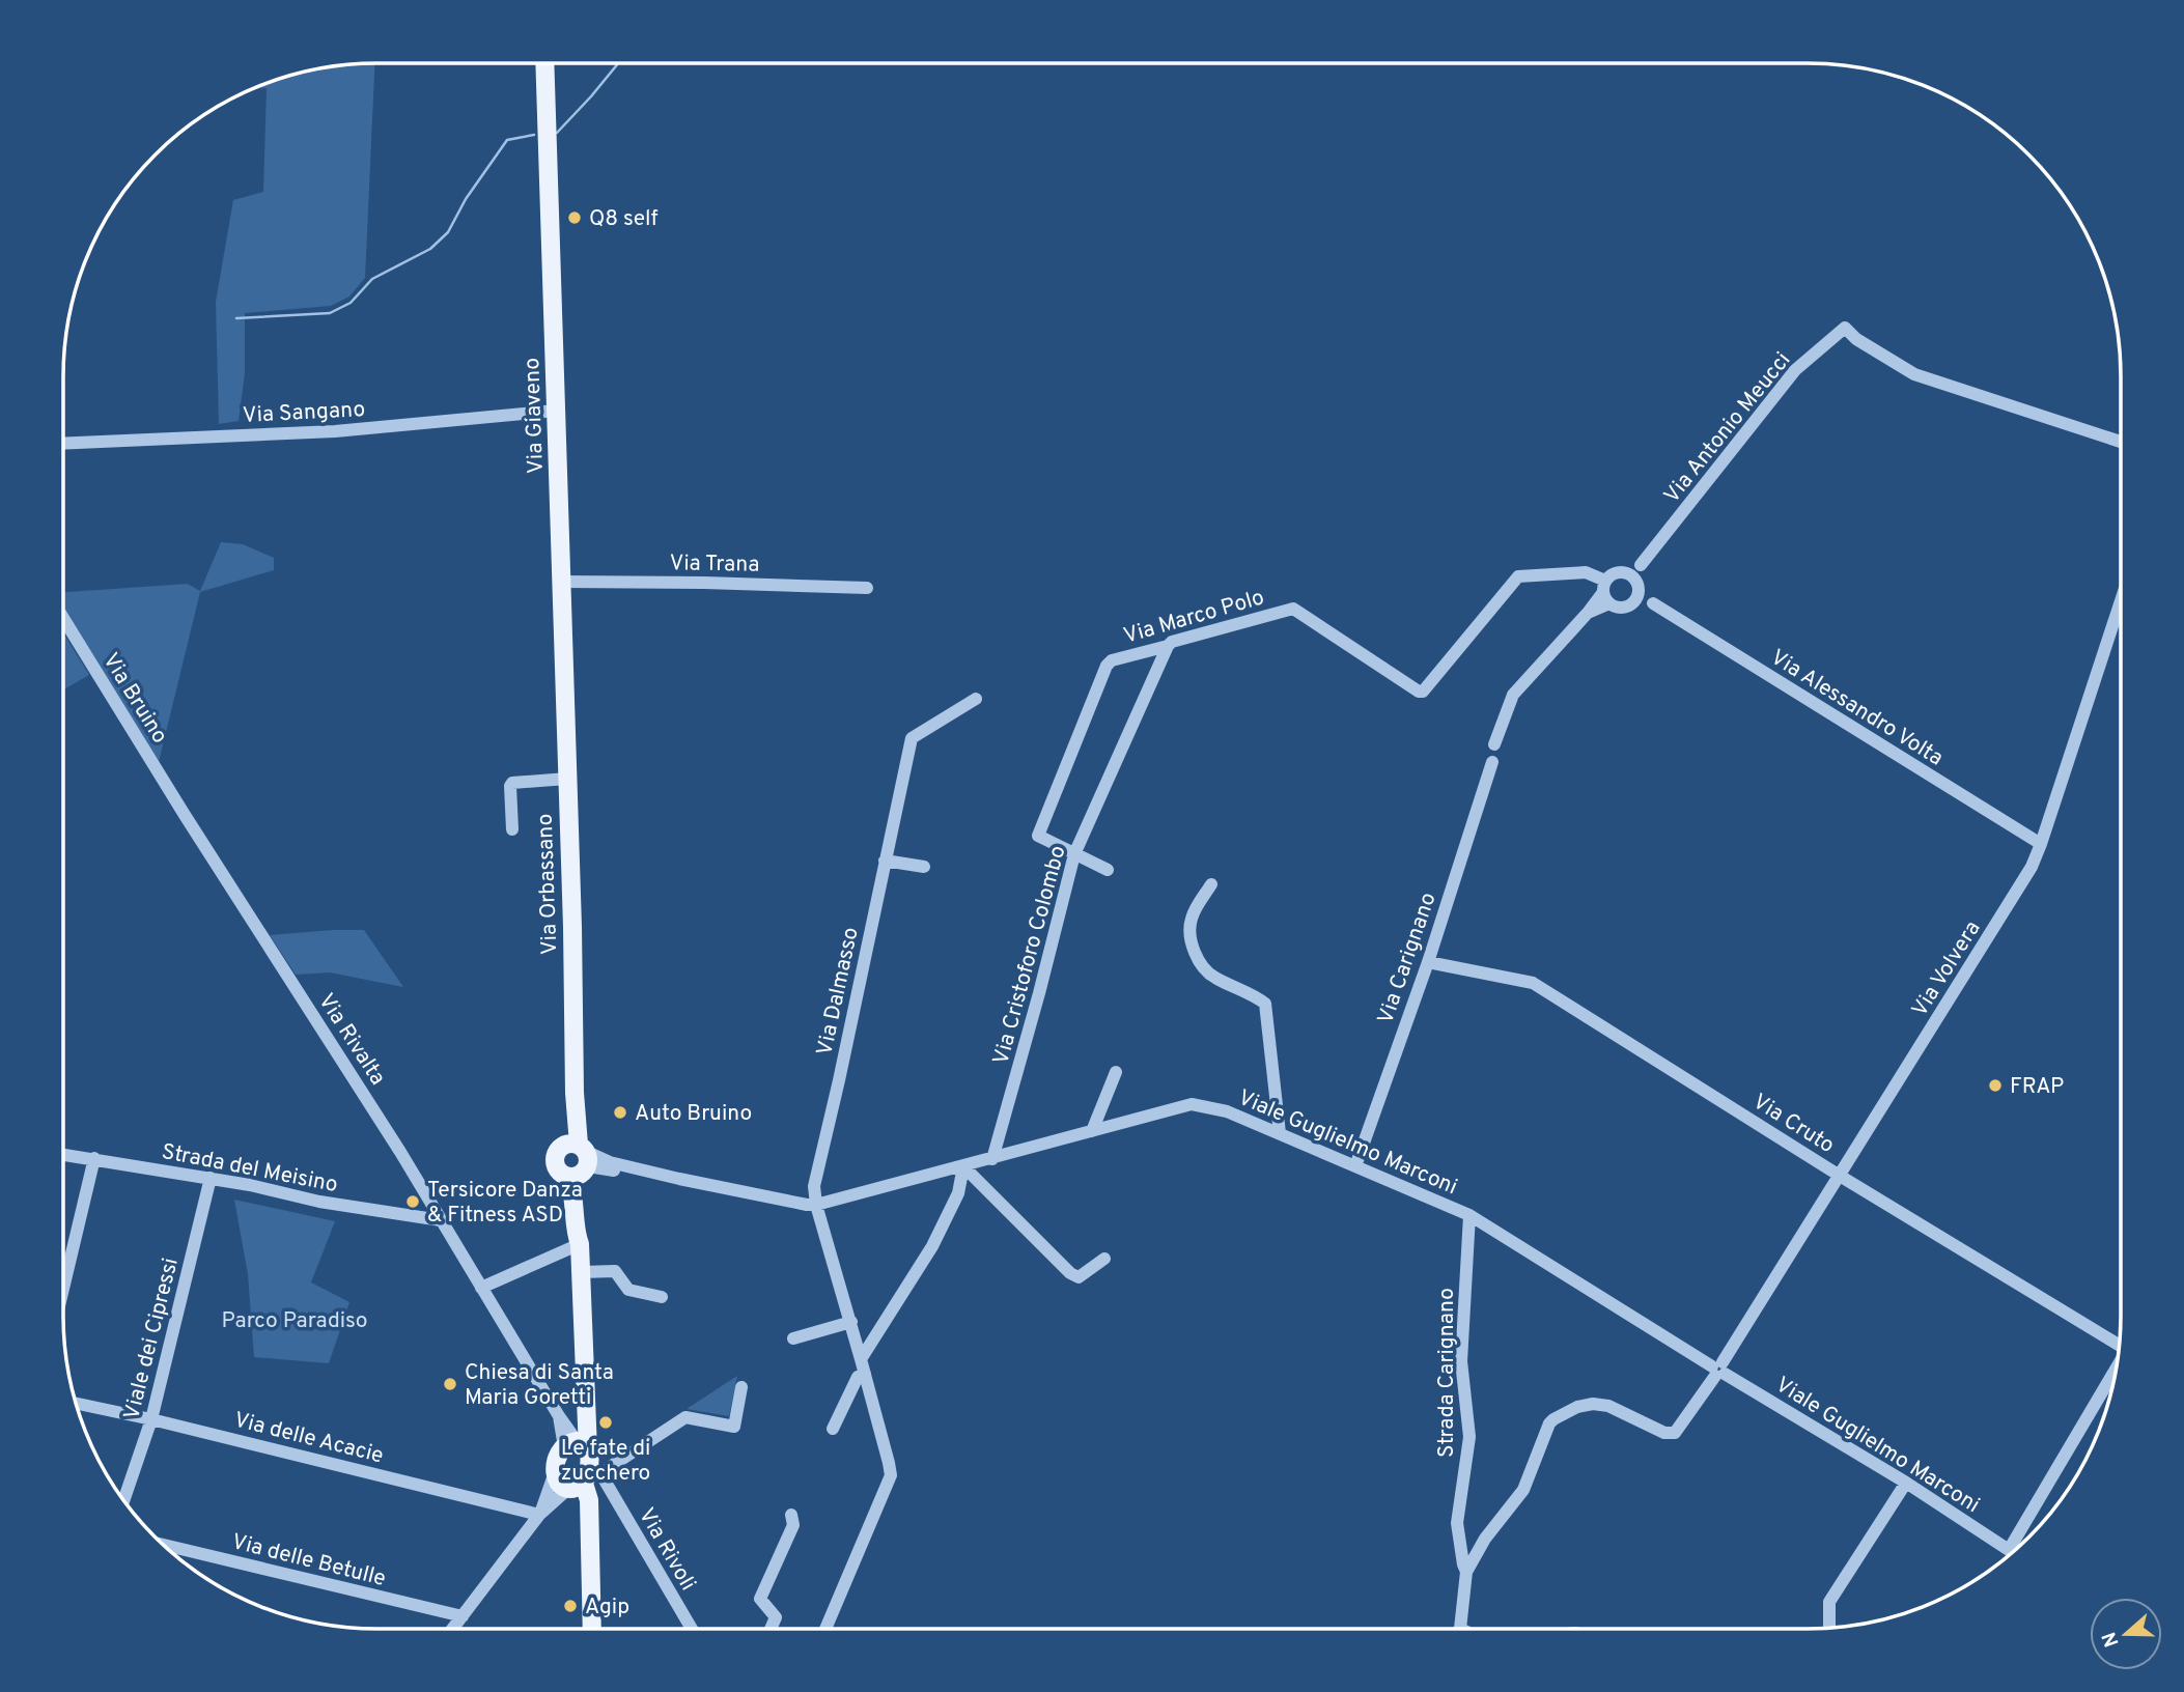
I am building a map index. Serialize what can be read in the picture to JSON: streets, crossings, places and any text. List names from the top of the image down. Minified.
{"streets":{"main road":["Via Giaveno","Via Orbassano"],"street":["Via Sangano","Via Antonio Meucci","Via Trana","Via Marco Polo","Via Bruino","Via Alessandro Volta","Via Cristoforo Colombo","Via Carignano","Via Volvera","Via Dalmasso","Via Rivalta","Via Cruto","Viale Guglielmo Marconi","Strada del Meisino","Viale dei Cipressi","Strada Carignano","Via delle Acacie","Via Rivoli","Via delle Betulle"]},"crossings":[["Via Sangano","Via Giaveno"],["Via Giaveno","Via Trana"],["Via Giaveno","Via Orbassano"],["Via Antonio Meucci","Via Marco Polo"],["Via Antonio Meucci","Via Alessandro Volta"],["Via Marco Polo","Via Alessandro Volta"],["Via Marco Polo","Via Cristoforo Colombo"],["Via Bruino","Via Rivalta"],["Via Alessandro Volta","Via Volvera"],["Via Orbassano","Via Rivalta"],["Via Orbassano","Viale Guglielmo Marconi"],["Via Orbassano","Via Rivoli"],["Via Cristoforo Colombo","Viale Guglielmo Marconi"],["Via Carignano","Via Cruto"],["Via Carignano","Viale Guglielmo Marconi"],["Via Volvera","Via Cruto"],["Via Volvera","Viale Guglielmo Marconi"],["Via Volvera","Strada Carignano"],["Via Dalmasso","Viale Guglielmo Marconi"],["Via Rivalta","Strada del Meisino"],["Via Rivalta","Via Rivoli"],["Viale Guglielmo Marconi","Strada Carignano"],["Strada del Meisino","Viale dei Cipressi"],["Viale dei Cipressi","Via delle Acacie"]],"parks":["Parco Paradiso"],"places":["Q8 self","FRAP","Auto Bruino","Tersicore Danza & Fitness ASD","Chiesa di Santa Maria Goretti","Le fate di zucchero","Agip"],"north":"left"}
